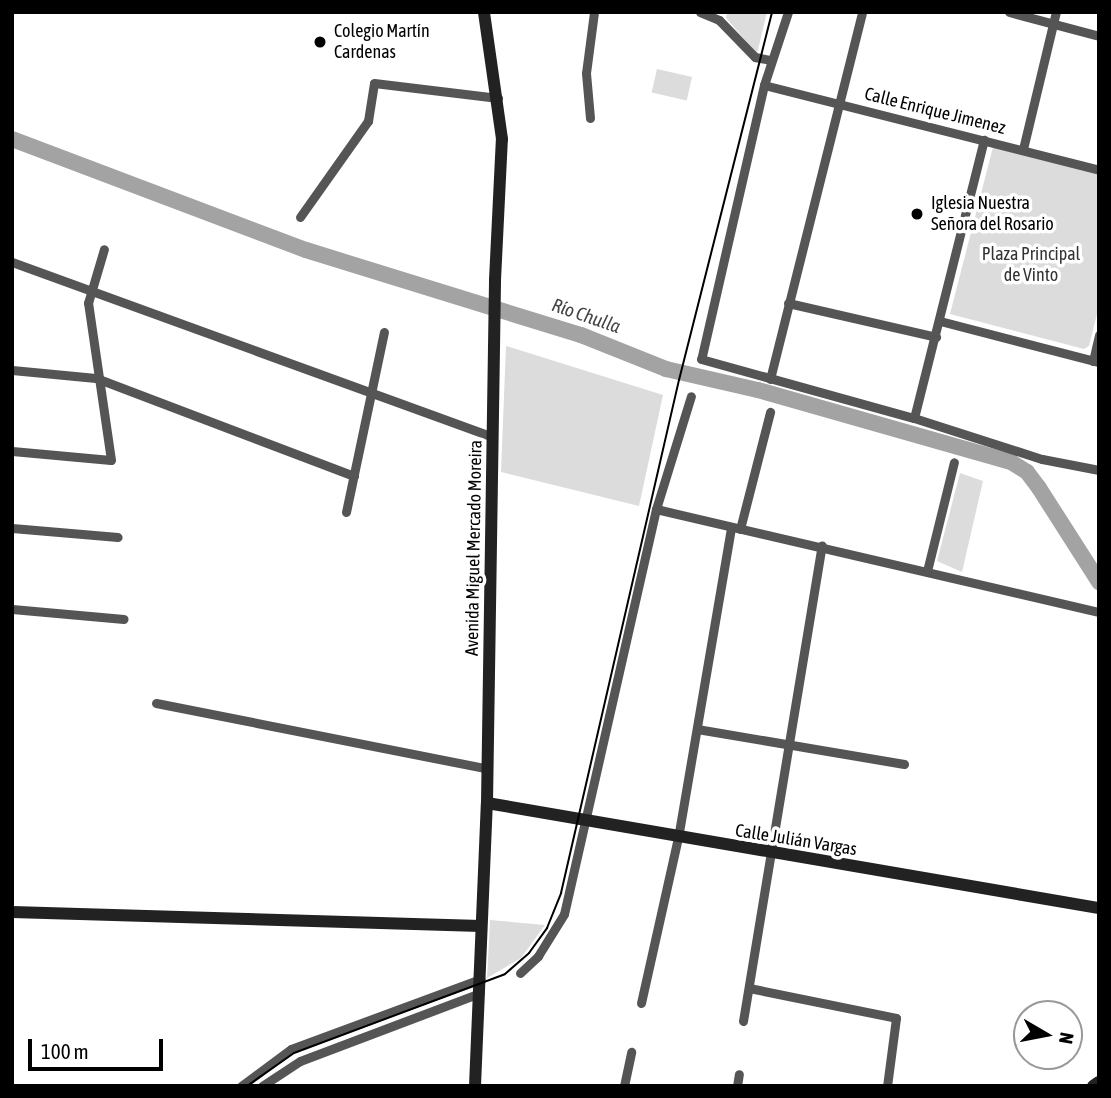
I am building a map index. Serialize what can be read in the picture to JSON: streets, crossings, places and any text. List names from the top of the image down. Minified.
{"streets":{"main road":["Avenida Miguel Mercado Moreira","Calle Julián Vargas"],"street":["Calle Enrique Jimenez"]},"crossings":[["Avenida Miguel Mercado Moreira","Calle Julián Vargas"]],"water":["Río Chulla"],"parks":["Plaza Principal de Vinto"],"places":["Colegio Martín Cardenas","Iglesia Nuestra Señora del Rosario"],"scale_bar":"100 m","north":"right"}
